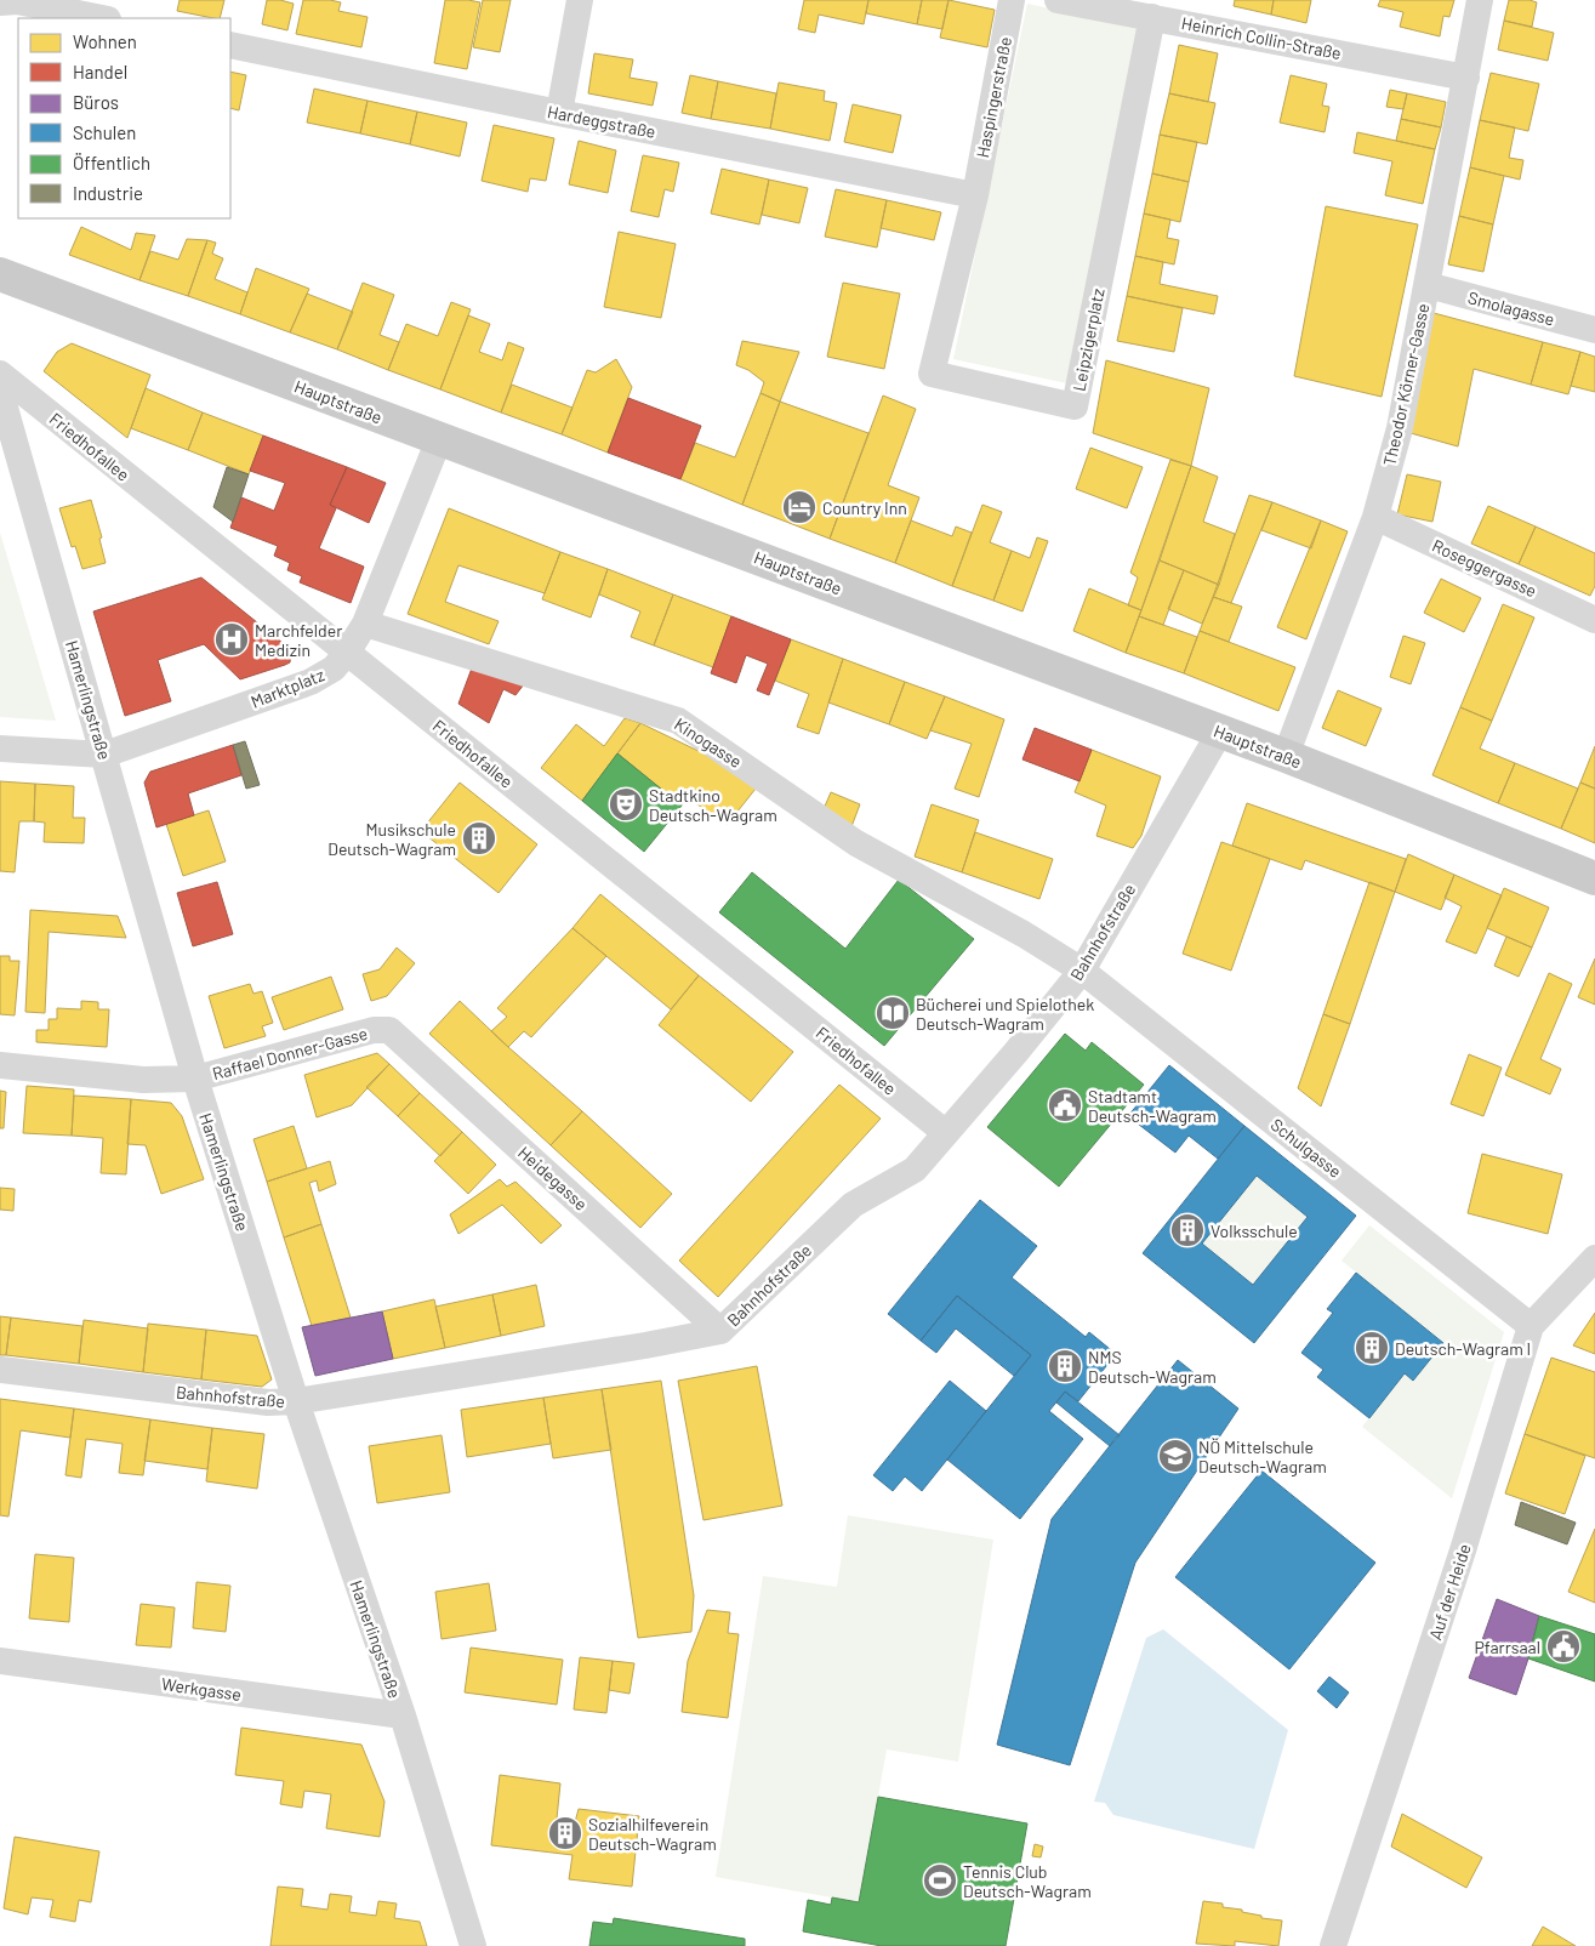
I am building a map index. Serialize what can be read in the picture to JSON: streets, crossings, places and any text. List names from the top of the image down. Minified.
{"streets":{"main road":["Hauptstraße"],"street":["Heinrich Collin-Straße","Haspingerstraße","Hardeggstraße","Smolagasse","Leipzigerplatz","Theodor Körner-Gasse","Friedhofallee","Roseggergasse","Marktplatz","Hamerlingstraße","Kinogasse","Bahnhofstraße","Raffael Donner-Gasse","Schulgasse","Heidegasse","Auf der Heide","Werkgasse"]},"crossings":[["Heinrich Collin-Straße","Leipzigerplatz"],["Heinrich Collin-Straße","Theodor Körner-Gasse"],["Haspingerstraße","Hardeggstraße"],["Haspingerstraße","Leipzigerplatz"],["Hardeggstraße","Leipzigerplatz"],["Smolagasse","Theodor Körner-Gasse"],["Theodor Körner-Gasse","Hauptstraße"],["Theodor Körner-Gasse","Roseggergasse"],["Hauptstraße","Marktplatz"],["Hauptstraße","Bahnhofstraße"],["Friedhofallee","Marktplatz"],["Friedhofallee","Bahnhofstraße"],["Marktplatz","Hamerlingstraße"],["Marktplatz","Kinogasse"],["Hamerlingstraße","Bahnhofstraße"],["Hamerlingstraße","Raffael Donner-Gasse"],["Hamerlingstraße","Werkgasse"],["Kinogasse","Bahnhofstraße"],["Kinogasse","Schulgasse"],["Bahnhofstraße","Schulgasse"],["Bahnhofstraße","Heidegasse"],["Raffael Donner-Gasse","Heidegasse"],["Schulgasse","Auf der Heide"]],"places":{"hotel":["Country Inn"],"hospital":["Marchfelder Medizin"],"theatre":["Stadtkino Deutsch-Wagram"],"building":["Musikschule Deutsch-Wagram","Volksschule","Deutsch-Wagram I","NMS Deutsch-Wagram","Sozialhilfeverein Deutsch-Wagram"],"library":["Bücherei und Spielothek Deutsch-Wagram"],"public building":["Stadtamt Deutsch-Wagram","Pfarrsaal"],"school or university":["NÖ Mittelschule Deutsch-Wagram"],"sports":["Tennis Club Deutsch-Wagram"]},"legend":["Wohnen","Handel","Büros","Schulen","Öffentlich","Industrie"]}
